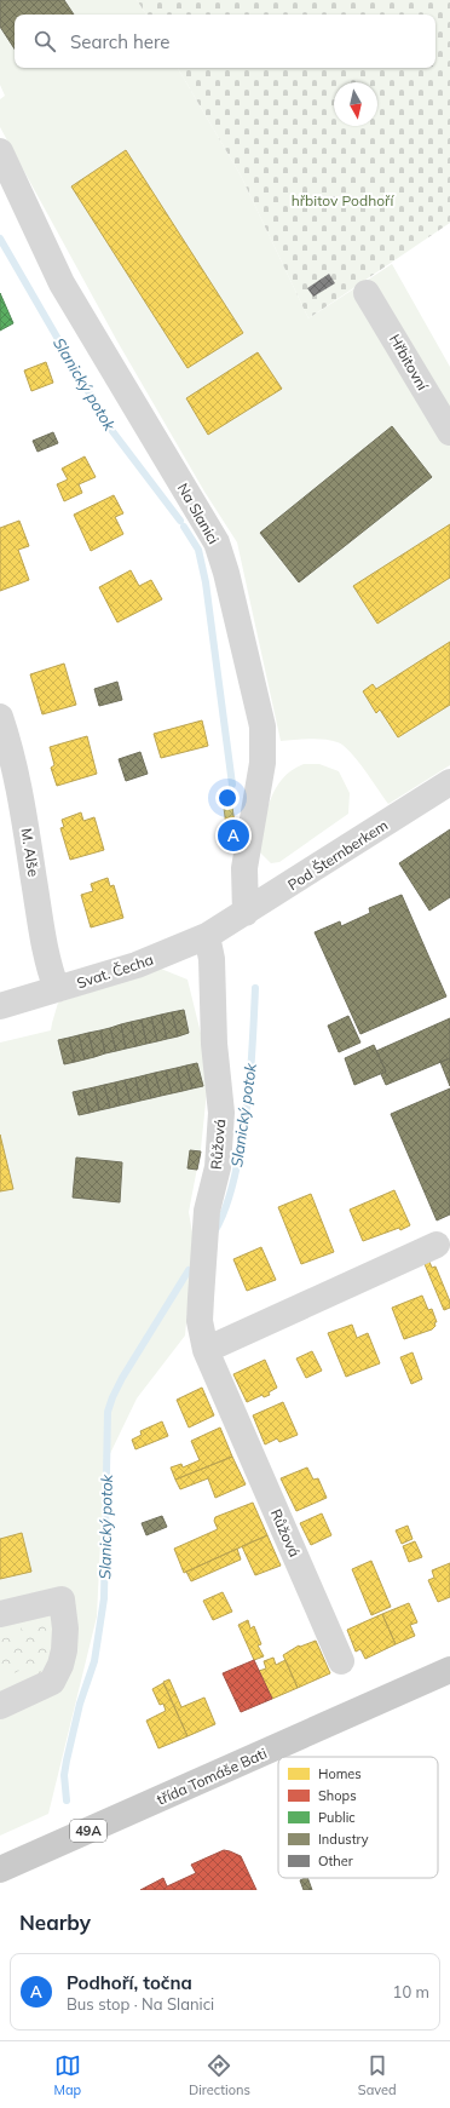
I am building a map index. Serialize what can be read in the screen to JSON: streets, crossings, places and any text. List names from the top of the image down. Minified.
{"streets":{"main road":["třída Tomáše Bati","49A"],"street":["Hřbitovní","Na Slanici","M. Alše","Pod Šternberkem","Svat. Čecha","Růžová"]},"crossings":[["Na Slanici","Pod Šternberkem"],["Na Slanici","Svat. Čecha"],["Na Slanici","Růžová"],["M. Alše","Svat. Čecha"],["Pod Šternberkem","Svat. Čecha"],["Pod Šternberkem","Růžová"],["Svat. Čecha","Růžová"]],"water":["Slanický potok"],"parks":["hřbitov Podhoří"],"legend":["Homes","Shops","Public","Industry","Other"],"north":"bottom","page":{"search":"Search here","pins":"A","heading":"Nearby","list":[{"mark":"A","name":"Podhoří, točna","note":"Bus stop · Na Slanici","value":"10 m"}],"nav":["Map","Directions","Saved"]}}
